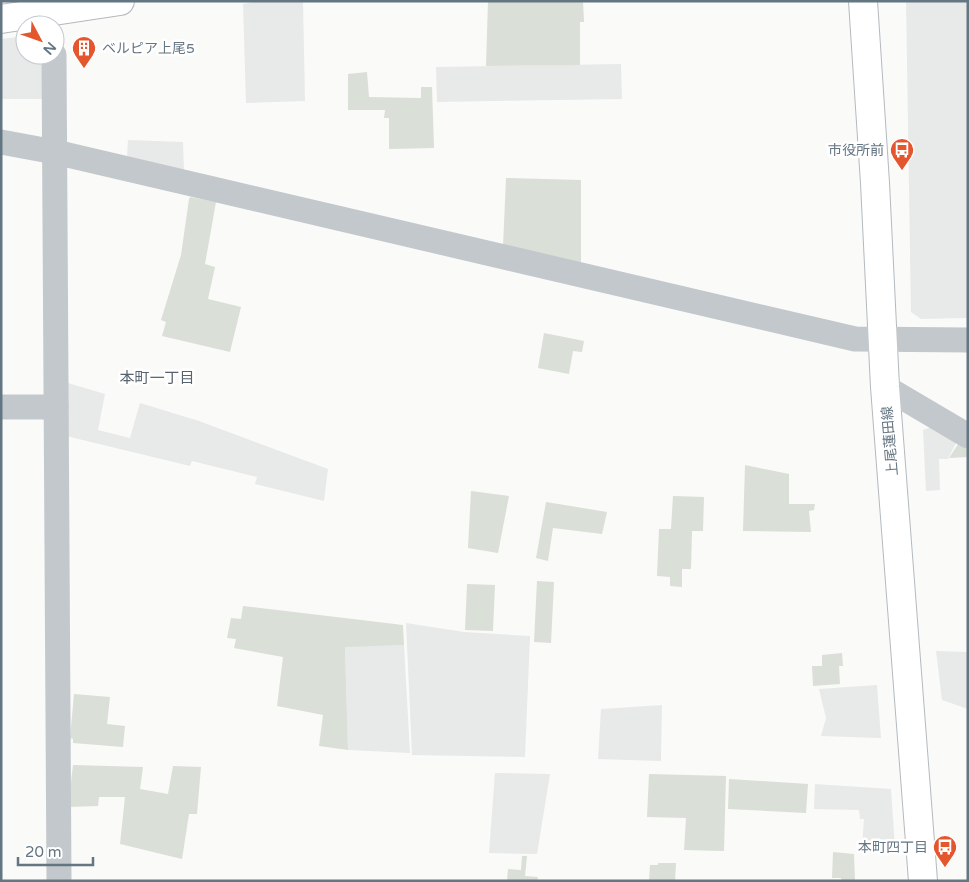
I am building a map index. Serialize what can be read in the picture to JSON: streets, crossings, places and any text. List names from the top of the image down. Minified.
{"streets":{"main road":["上尾蓮田線"]},"districts":["本町一丁目"],"places":{"building":["ベルピア上尾5"],"bus stop":["市役所前","本町四丁目"]},"scale_bar":"20 m","north":"bottom right"}
